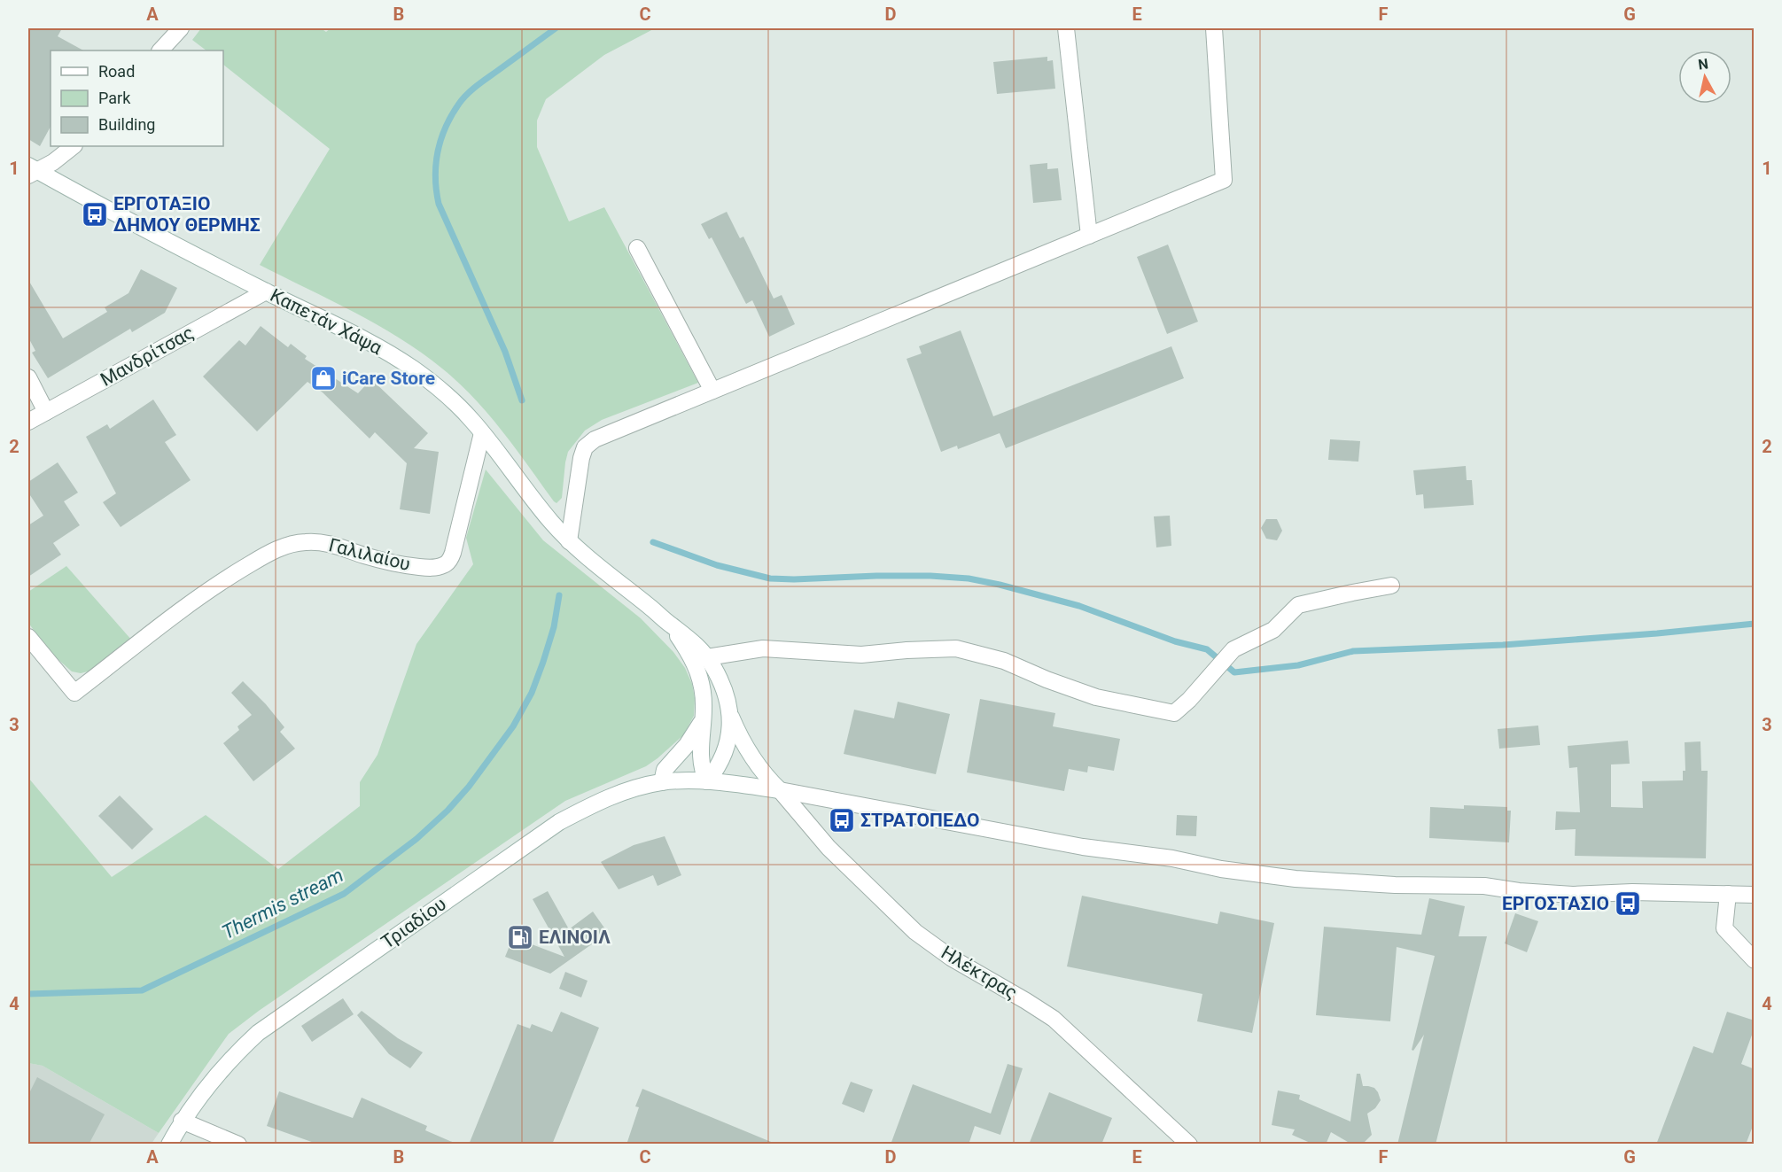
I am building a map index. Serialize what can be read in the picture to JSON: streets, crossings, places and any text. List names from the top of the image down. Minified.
{"streets":{"street":["Καπετάν Χάψα","Μανδρίτσας","Γαλιλαίου","Τριαδίου","Ηλέκτρας"]},"crossings":[["Καπετάν Χάψα","Μανδρίτσας"],["Καπετάν Χάψα","Γαλιλαίου"],["Καπετάν Χάψα","Τριαδίου"],["Καπετάν Χάψα","Ηλέκτρας"],["Τριαδίου","Ηλέκτρας"]],"water":["Thermis stream"],"places":{"bus stop":["ΕΡΓΟΤΑΞΙΟ ΔΗΜΟΥ ΘΕΡΜΗΣ","ΣΤΡΑΤΟΠΕΔΟ","ΕΡΓΟΣΤΑΣΙΟ"],"shop":["iCare Store"],"fuel station":["ΕΛΙΝΟΙΛ"]},"legend":["Road","Park","Building"],"north":"top","grid":{"columns":["A","B","C","D","E","F","G"],"rows":["1","2","3","4"]}}
